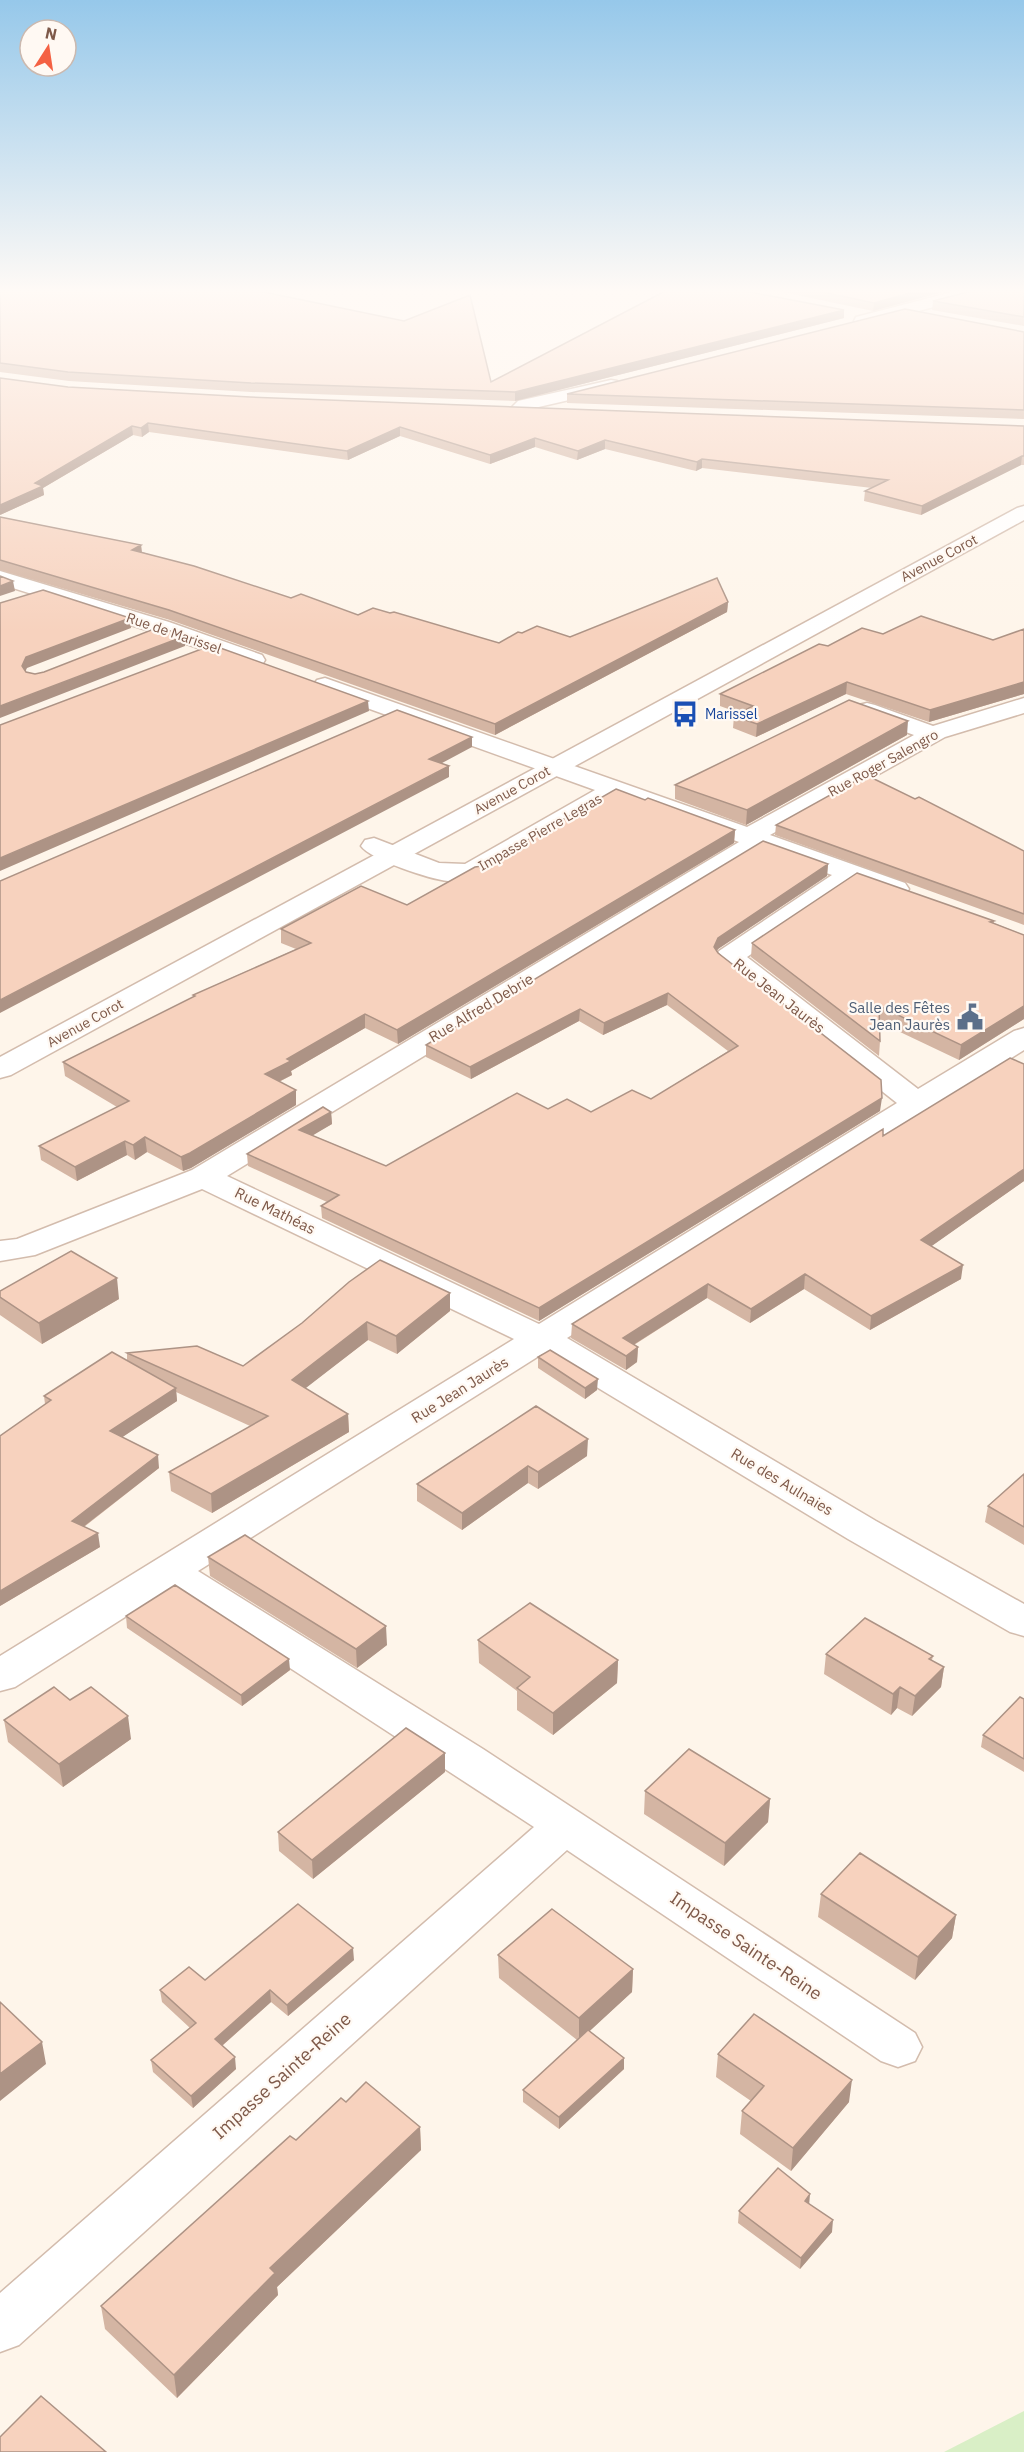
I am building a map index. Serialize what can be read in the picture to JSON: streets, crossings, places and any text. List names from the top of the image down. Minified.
{"streets":{"street":["Avenue Corot","Rue de Marissel","Rue Roger Salengro","Impasse Pierre Legras","Rue Jean Jaurès","Rue Alfred Debrie","Rue Mathéas","Rue des Aulnaies","Impasse Sainte-Reine"]},"crossings":[["Avenue Corot","Impasse Pierre Legras"],["Rue Roger Salengro","Rue Alfred Debrie"],["Rue Jean Jaurès","Rue Mathéas"],["Rue Jean Jaurès","Rue des Aulnaies"],["Rue Jean Jaurès","Impasse Sainte-Reine"],["Rue Alfred Debrie","Rue Mathéas"],["Rue Mathéas","Rue des Aulnaies"]],"places":{"bus stop":["Marissel"],"public building":["Salle des Fêtes Jean Jaurès"]},"north":"top"}
